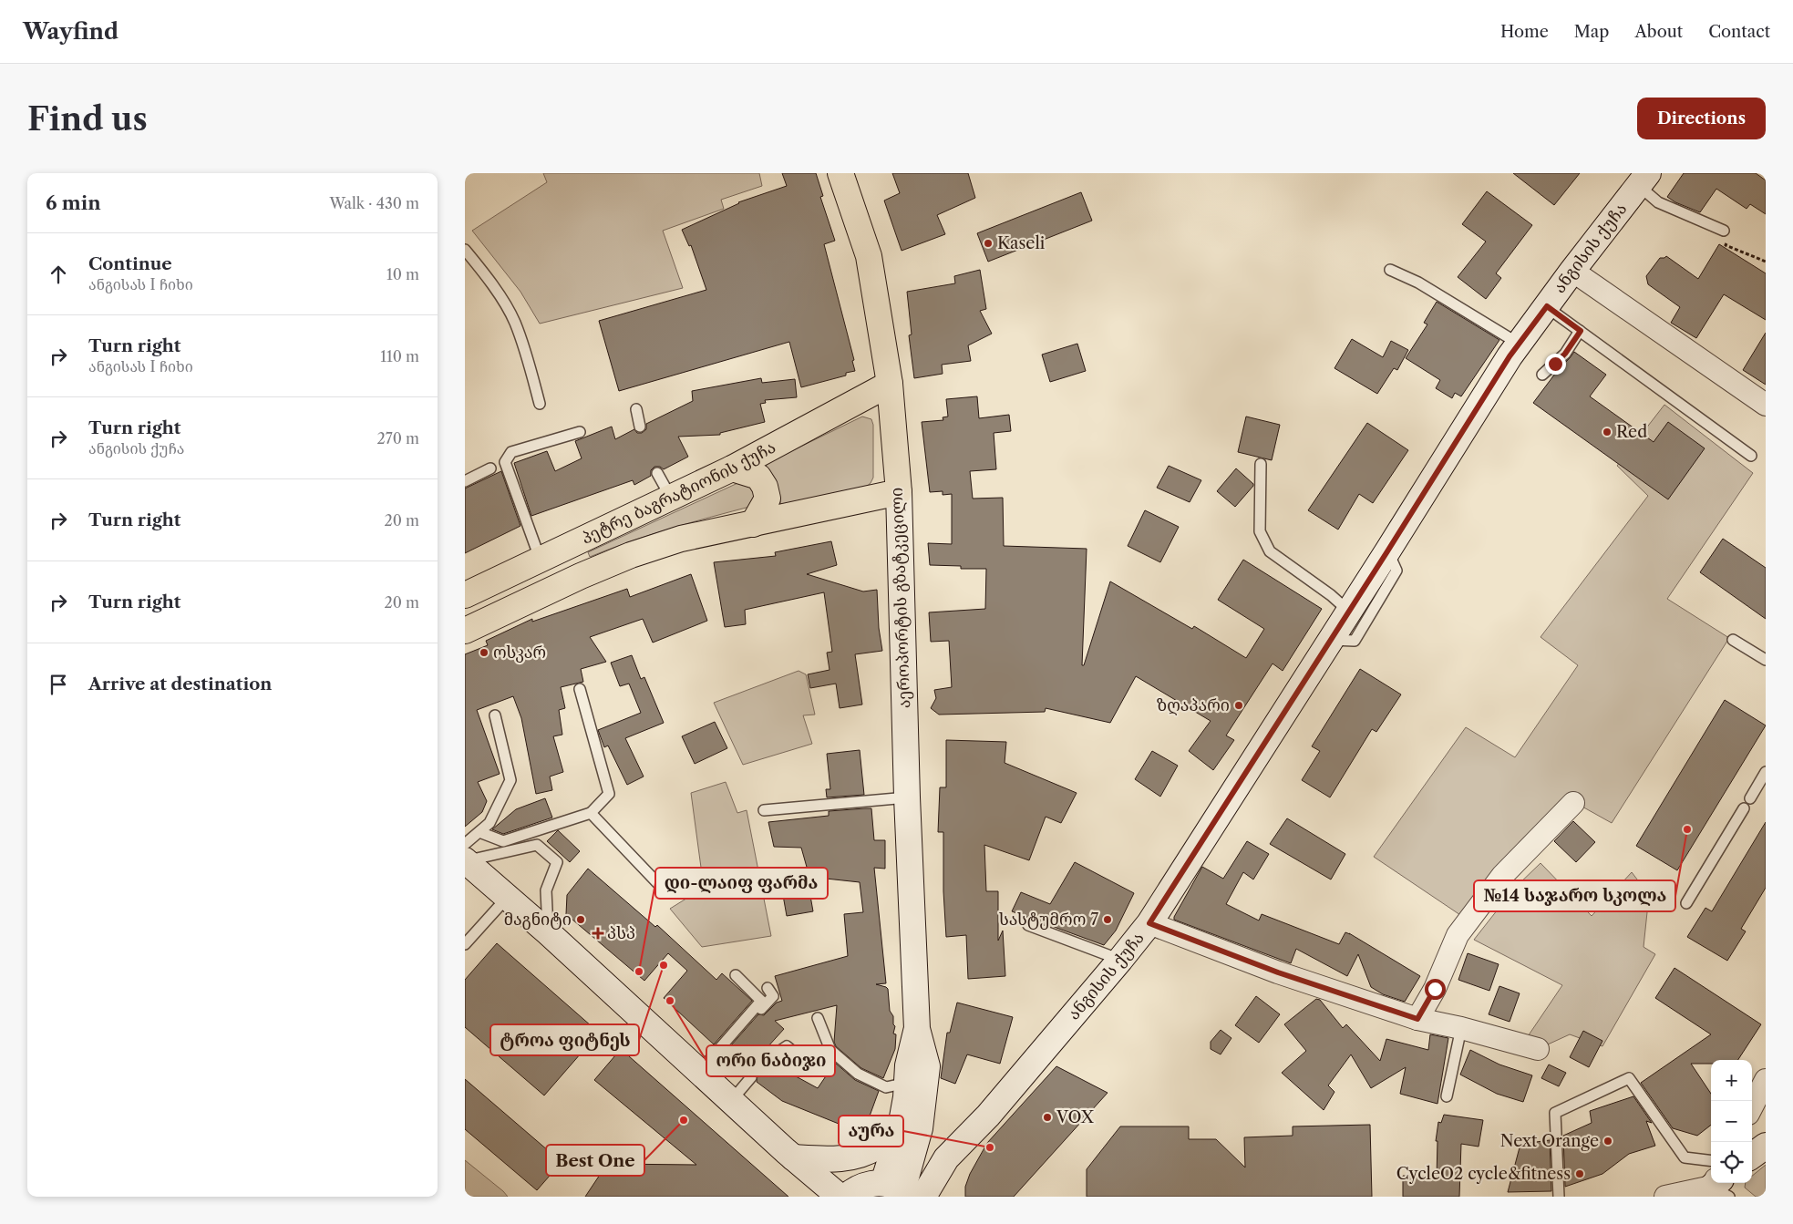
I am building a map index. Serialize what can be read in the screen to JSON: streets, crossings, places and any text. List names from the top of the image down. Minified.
{"streets":{"main road":["პეტრე ბაგრატიონის ქუჩა","აეროპორტის გზატკეცილი"],"street":["ანგისის ქუჩა"]},"crossings":[["ანგისის ქუჩა","აეროპორტის გზატკეცილი"],["პეტრე ბაგრატიონის ქუჩა","აეროპორტის გზატკეცილი"]],"places":{"other":["Kaseli","Red","ოსკარ","ზღაპარი","№14 საჯარო სკოლა","მაგნიტი","სასტუმრო 7","ტროა ფიტნეს","დი-ლაიფ ფარმა","ორი ნაბიჯი","VOX","Best One","Next Orange","აურა","CycleO2 cycle&fitness"],"health":["პსპ"]},"page":{"header":"Wayfind","nav":["Home","Map","About","Contact"],"buttons":"Directions","title":"Find us","heading":["6 min","Walk · 430 m"],"list":[["Continue","ანგისას I ჩიხი","10 m"],["Turn right","ანგისას I ჩიხი","110 m"],["Turn right","ანგისის ქუჩა","270 m"],["Turn right","20 m"],["Turn right","20 m"],"Arrive at destination"],"map_buttons":["+","−"]}}
